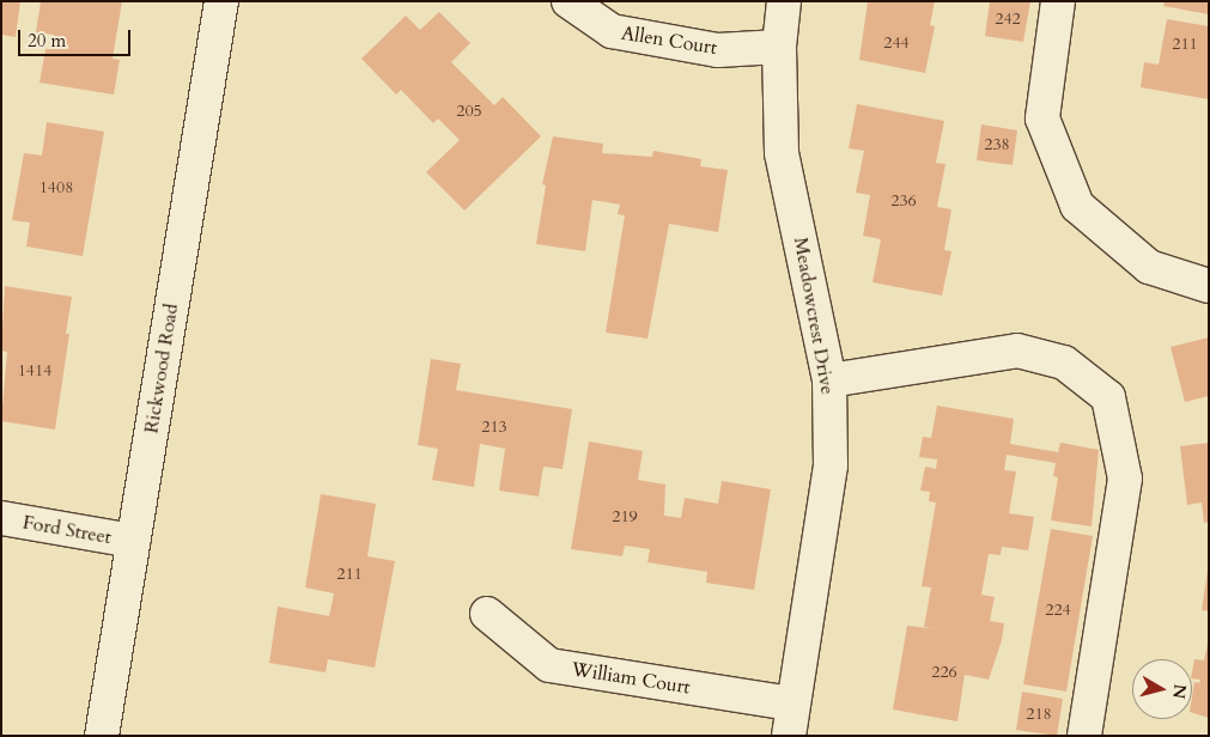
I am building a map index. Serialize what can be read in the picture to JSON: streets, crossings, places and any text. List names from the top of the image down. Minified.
{"streets":{"street":["Allen Court","Meadowcrest Drive","Rickwood Road","Ford Street","William Court"]},"crossings":[["Allen Court","Meadowcrest Drive"],["Meadowcrest Drive","William Court"],["Rickwood Road","Ford Street"]],"house_numbers":["242","244","211","205","238","1408","236","1414","213","219","211","224","226","218"],"scale_bar":"20 m","north":"right"}
